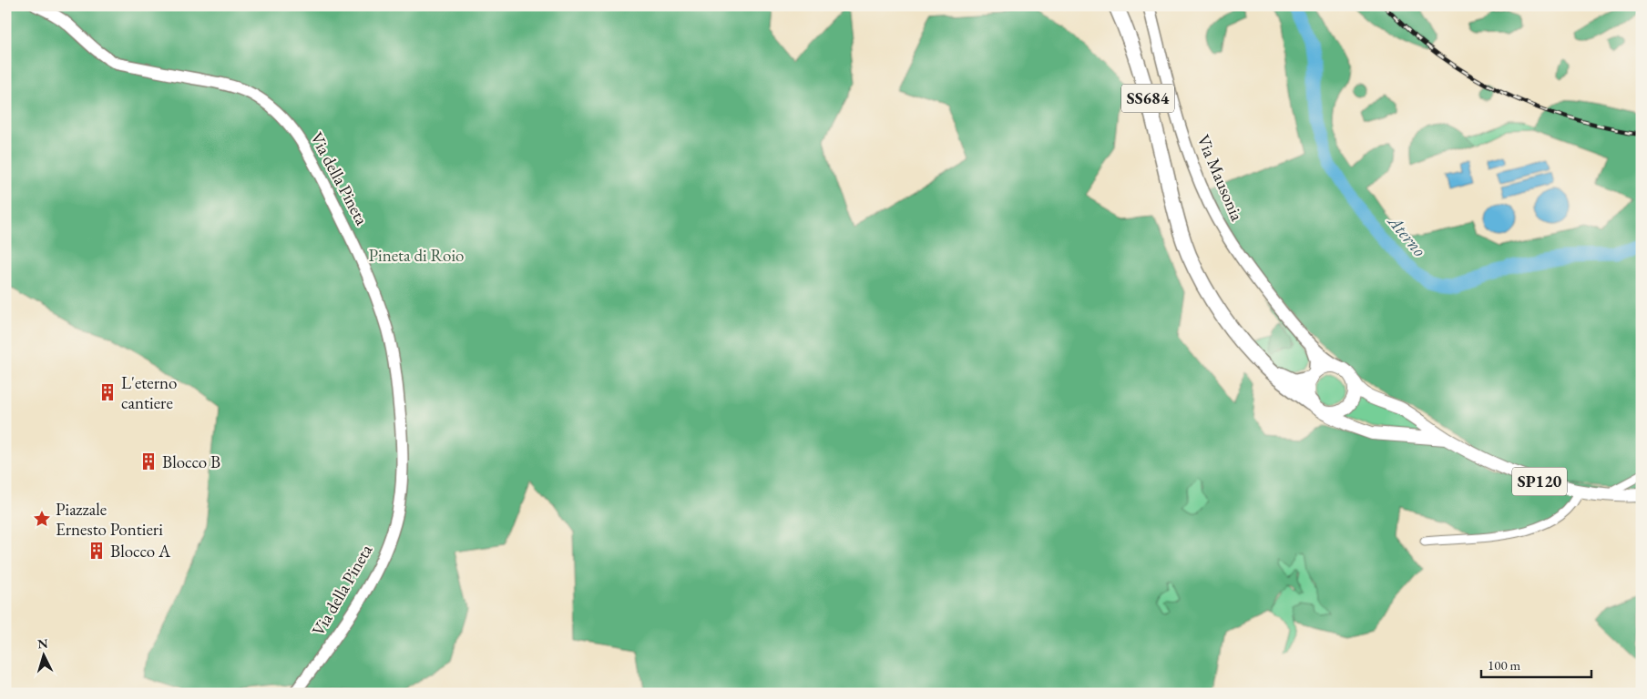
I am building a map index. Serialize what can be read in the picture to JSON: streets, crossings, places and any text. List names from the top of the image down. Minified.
{"streets":{"highway":["SS684"],"main road":["Via Mausonia","Via della Pineta","SP120"]},"crossings":[["SS684","Via Mausonia"],["SS684","SP120"],["Via Mausonia","SP120"]],"water":["Aterno"],"parks":["Pineta di Roio"],"places":{"building":["L'eterno cantiere","Blocco B","Blocco A"],"place":["Piazzale Ernesto Pontieri"]},"scale_bar":"100 m","north":"top"}
